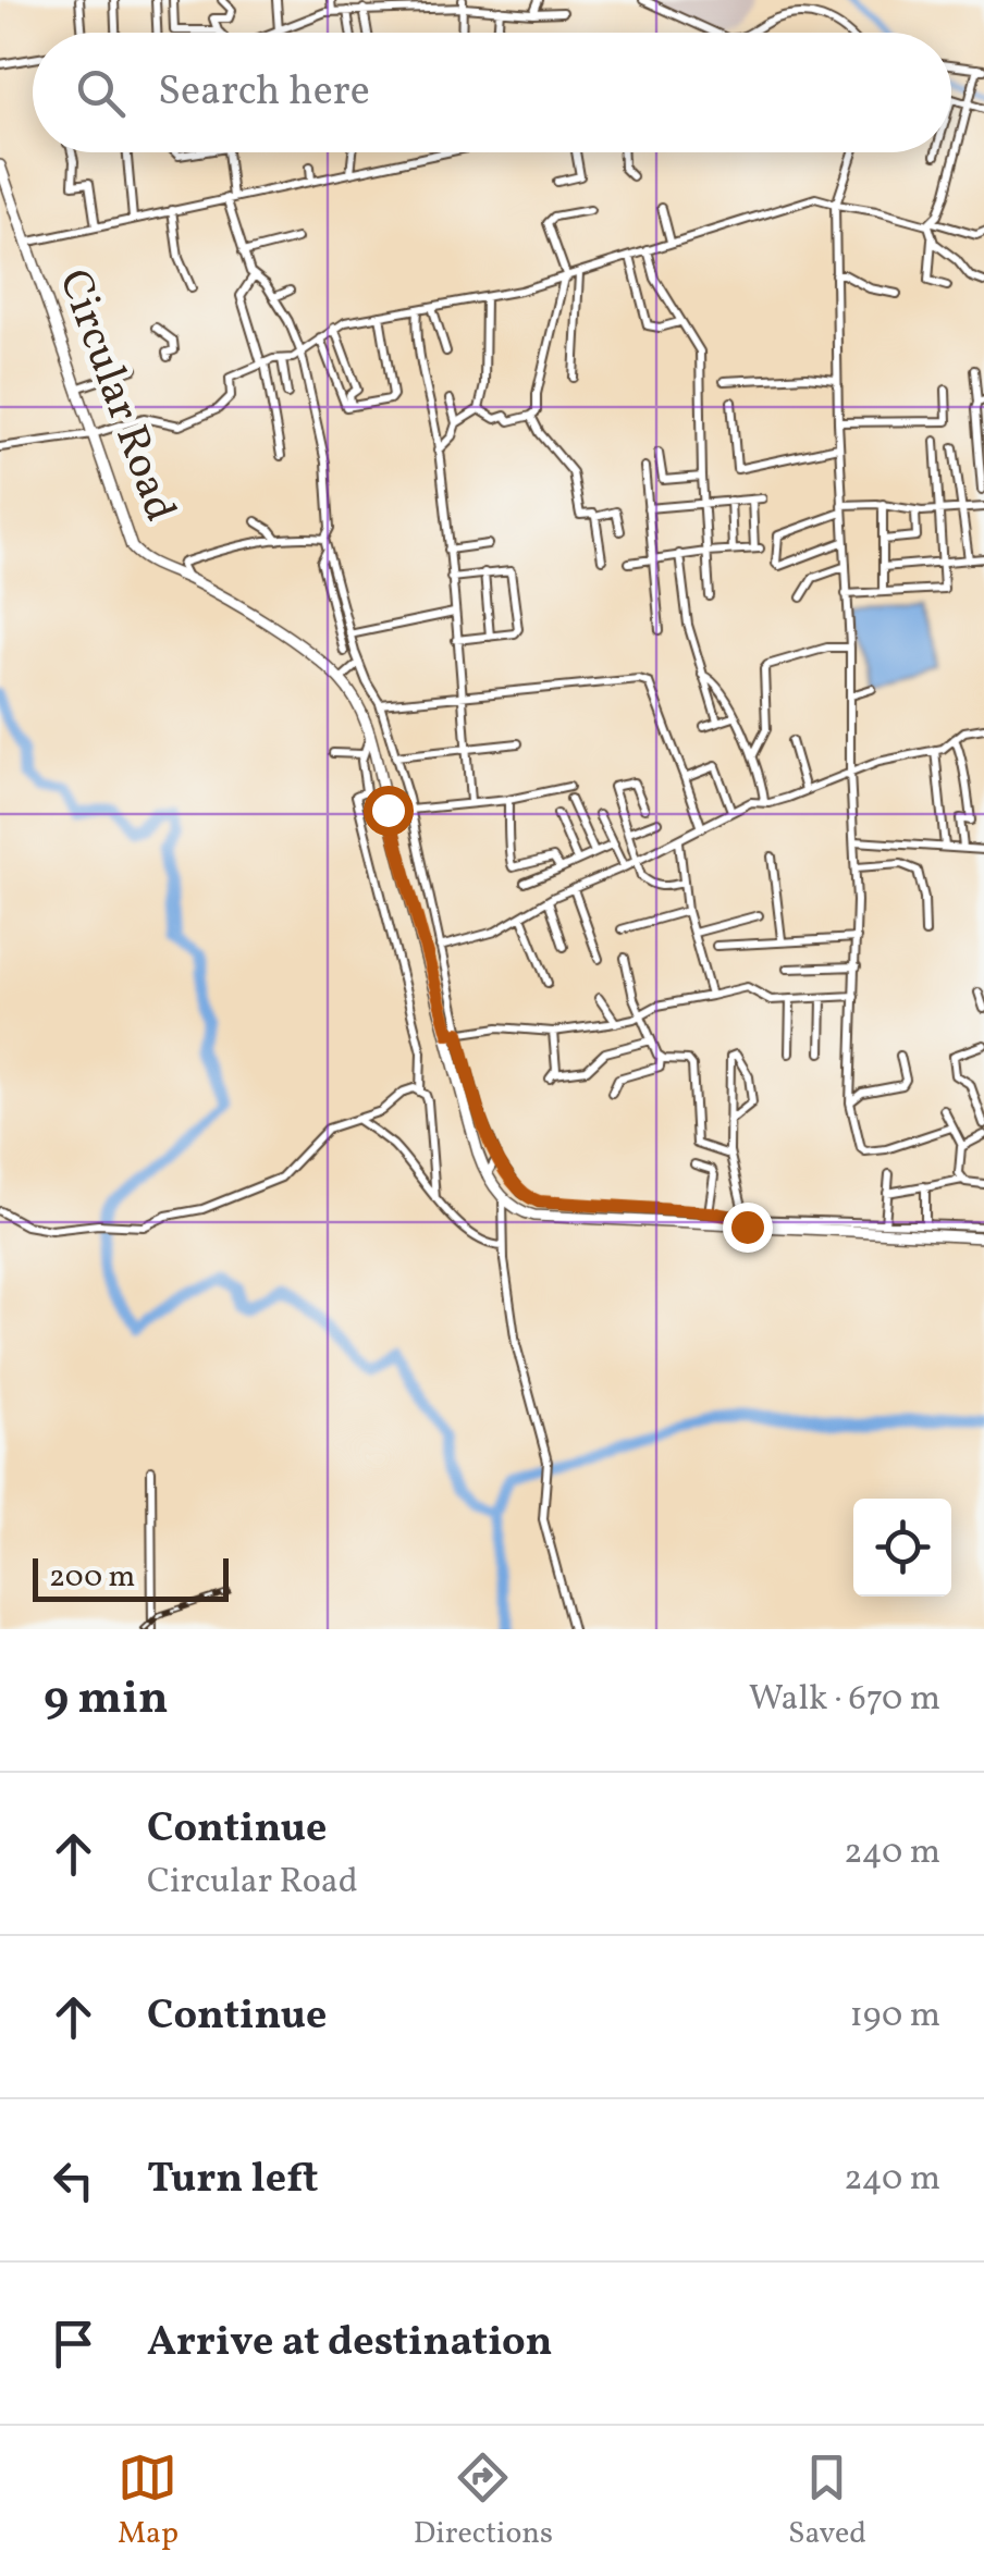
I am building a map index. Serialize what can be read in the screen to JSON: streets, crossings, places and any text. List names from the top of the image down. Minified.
{"streets":{"main road":["Circular Road"]},"scale_bar":"200 m","page":{"search":"Search here","scale":"200 m","heading":["9 min","Walk · 670 m"],"list":[["Continue","Circular Road","240 m"],["Continue","190 m"],["Turn left","240 m"],"Arrive at destination"],"nav":["Map","Directions","Saved"]}}
